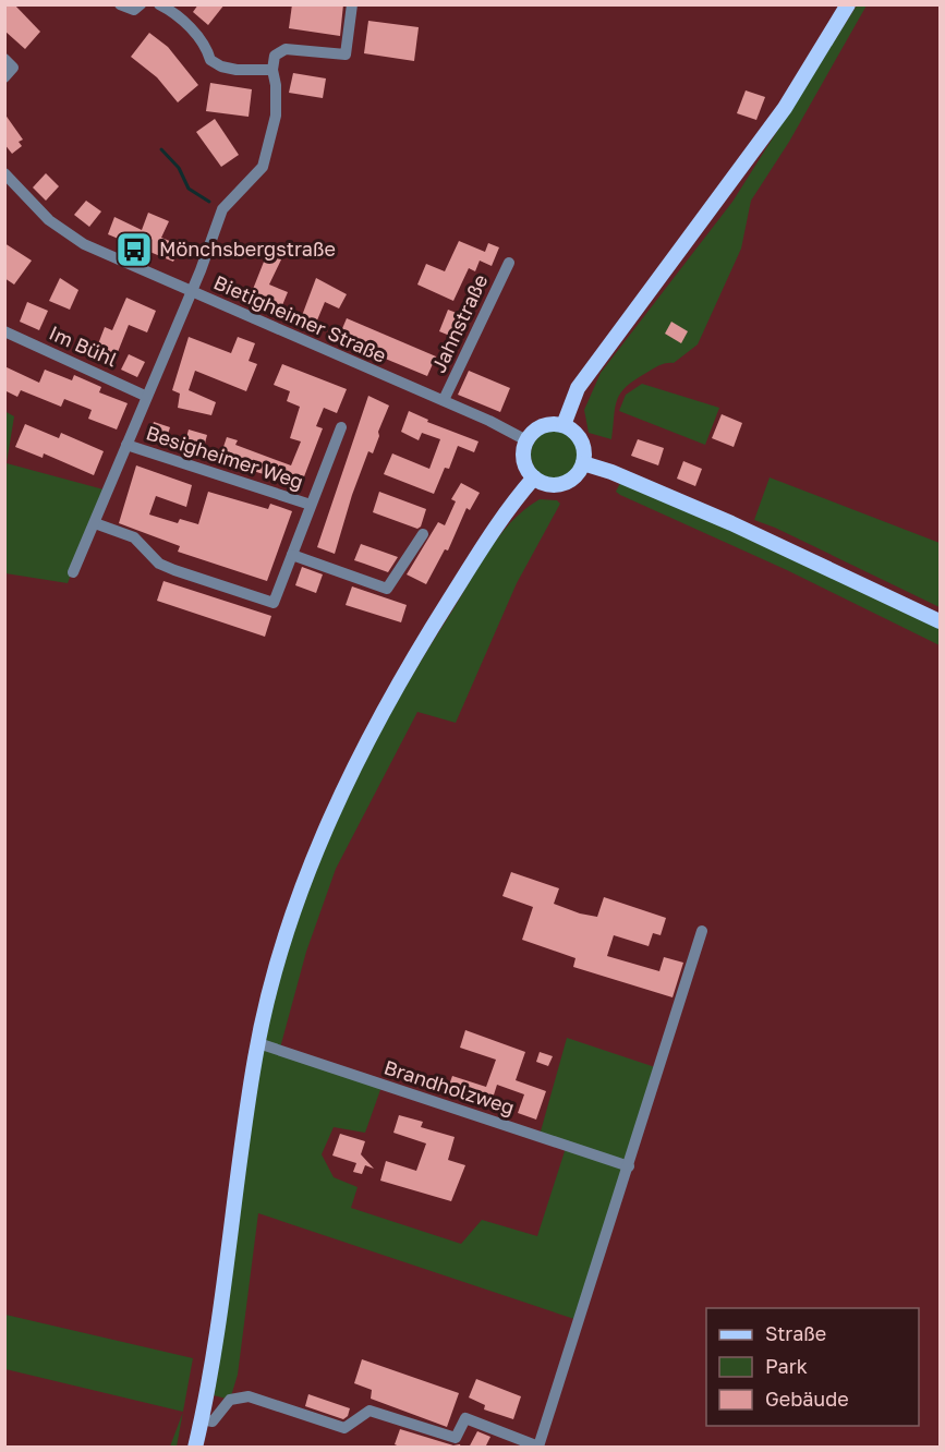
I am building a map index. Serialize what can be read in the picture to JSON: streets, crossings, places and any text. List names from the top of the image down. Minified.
{"streets":{"street":["Bietigheimer Straße","Jahnstraße","Im Bühl","Besigheimer Weg","Brandholzweg"]},"crossings":[["Bietigheimer Straße","Jahnstraße"]],"places":{"bus stop":["Mönchsbergstraße"]},"legend":["Straße","Park","Gebäude"]}
